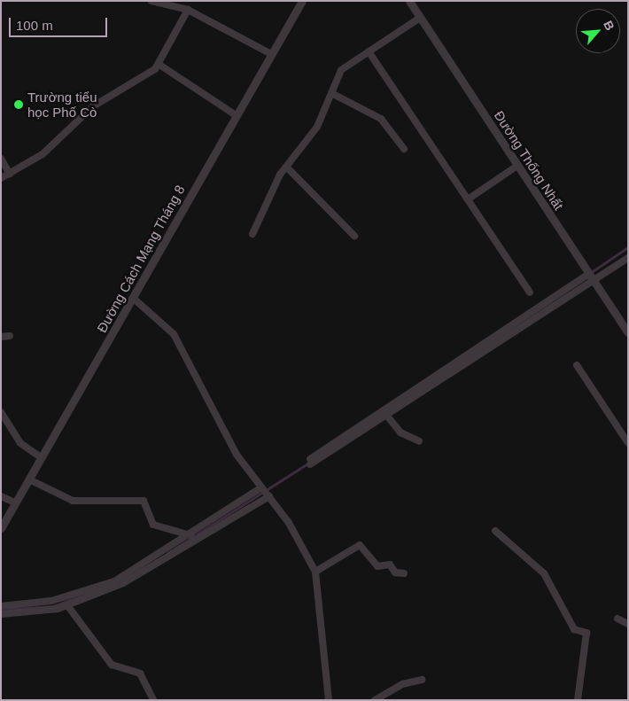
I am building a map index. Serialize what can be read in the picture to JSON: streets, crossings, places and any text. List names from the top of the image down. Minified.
{"streets":{"street":["Đường Thống Nhất","Đường Cách Mạng Tháng 8"]},"places":["Trường tiểu học Phố Cò"],"scale_bar":"100 m","north":"top right"}
